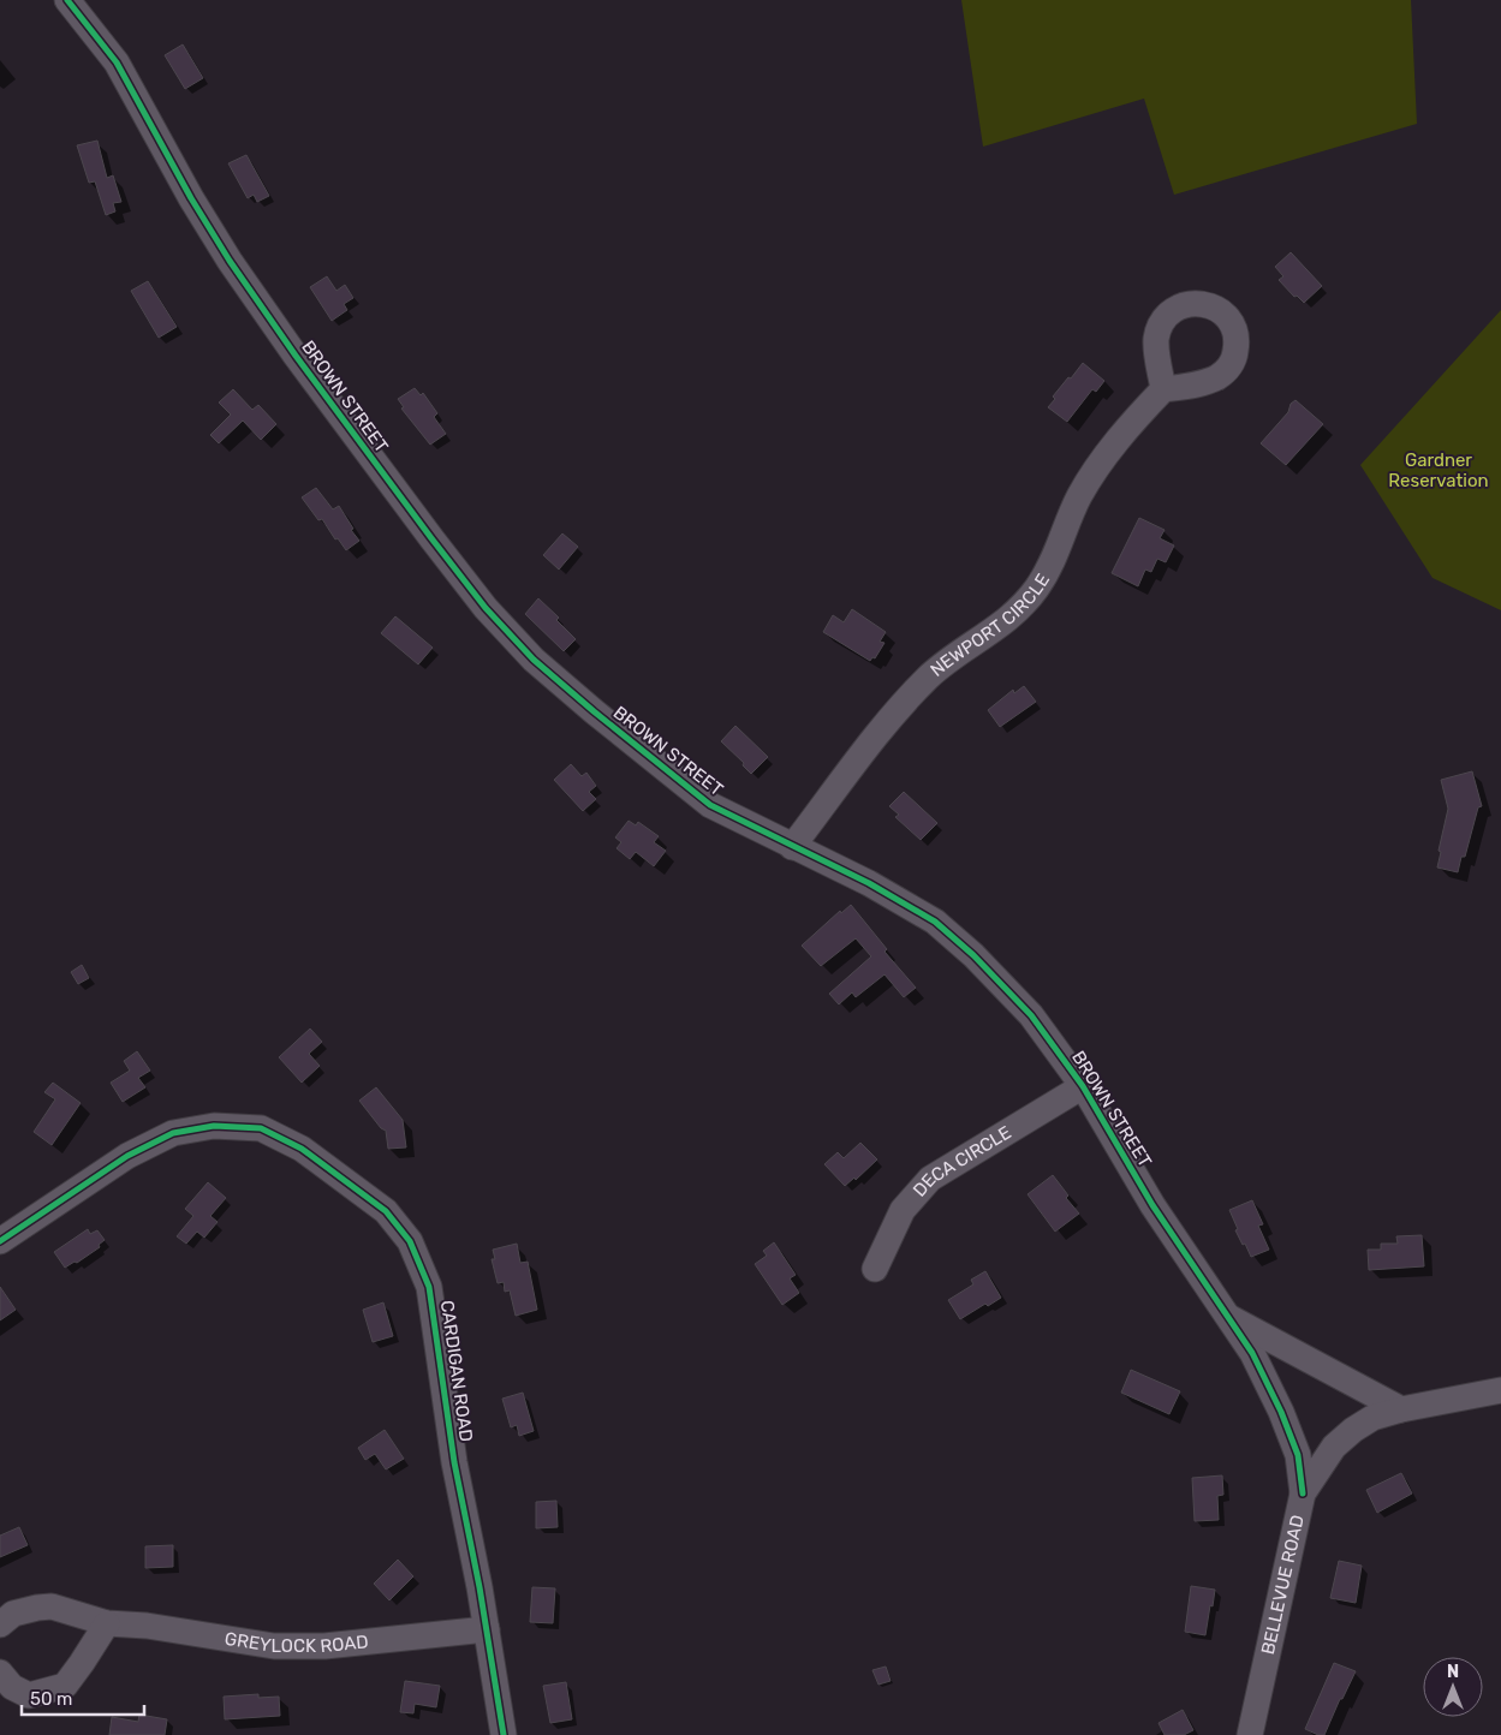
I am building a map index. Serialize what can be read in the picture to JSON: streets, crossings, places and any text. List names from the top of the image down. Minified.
{"streets":{"street":["BROWN STREET","NEWPORT CIRCLE","DECA CIRCLE","CARDIGAN ROAD","BELLEVUE ROAD","GREYLOCK ROAD"]},"crossings":[["BROWN STREET","NEWPORT CIRCLE"],["BROWN STREET","DECA CIRCLE"],["BROWN STREET","BELLEVUE ROAD"],["CARDIGAN ROAD","GREYLOCK ROAD"]],"parks":["Gardner Reservation"],"scale_bar":"50 m","north":"top"}
